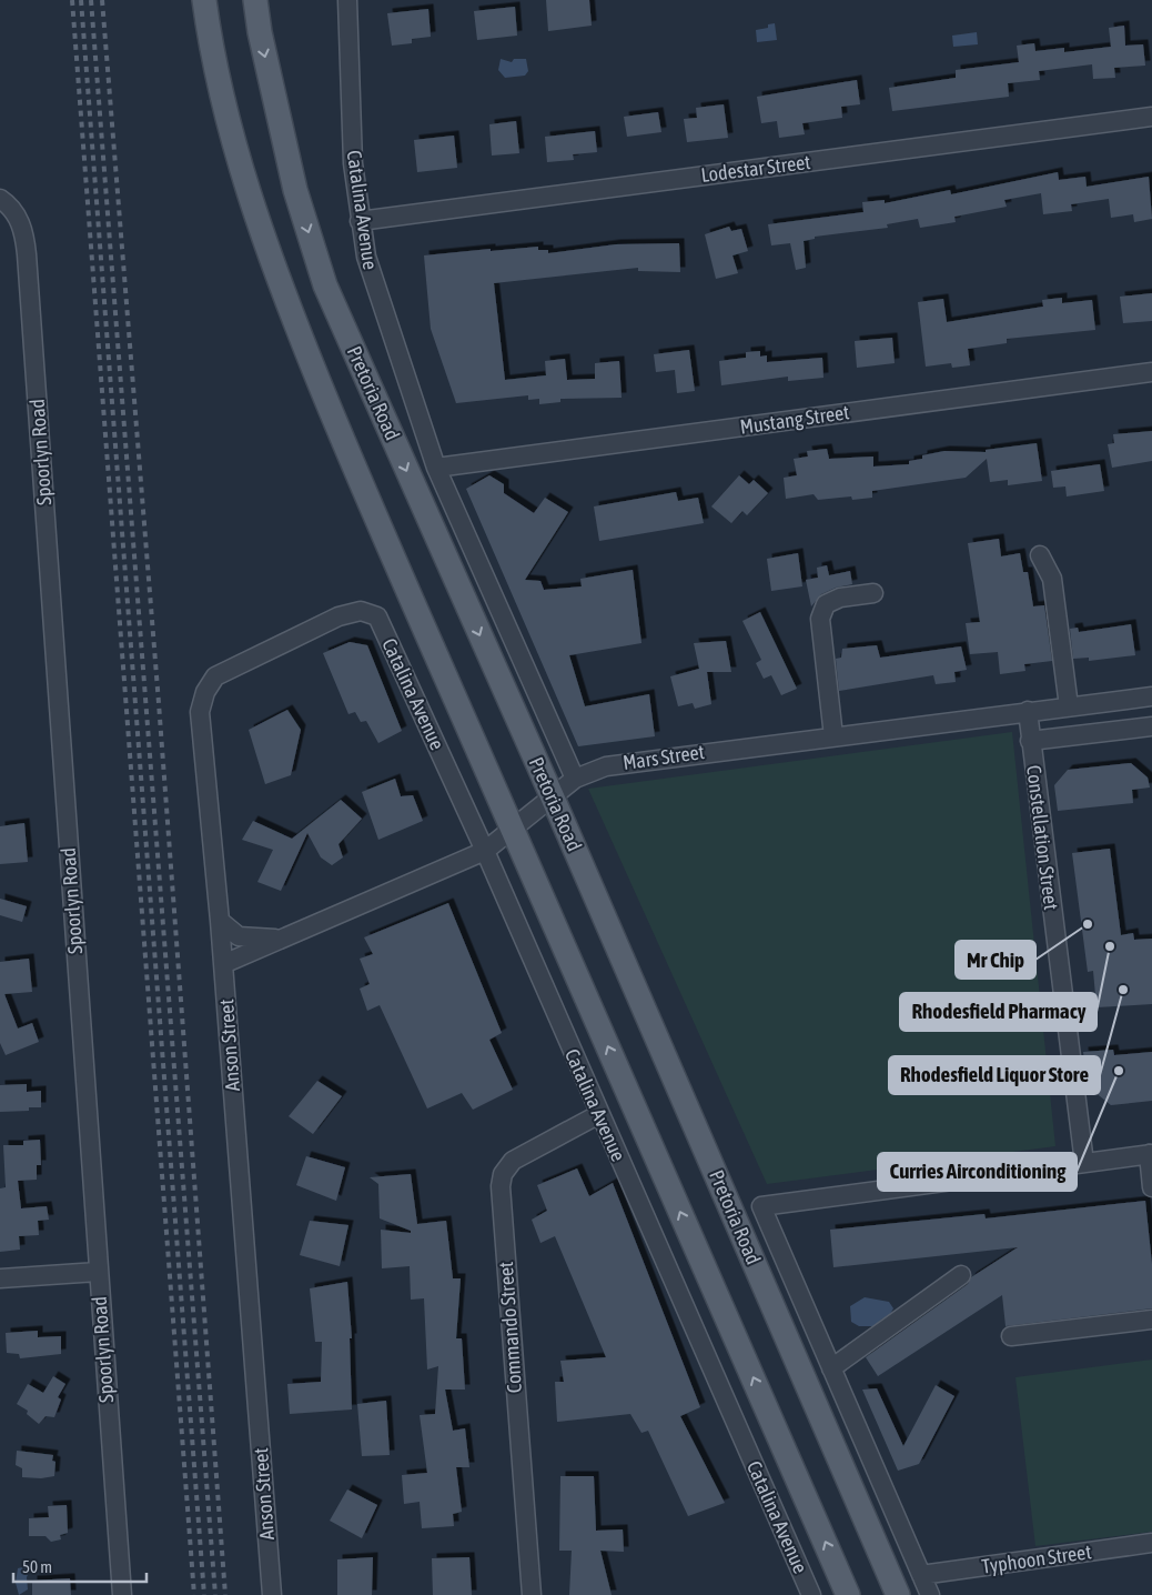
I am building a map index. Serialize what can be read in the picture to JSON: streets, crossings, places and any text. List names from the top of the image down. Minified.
{"streets":{"main road":["Pretoria Road"],"street":["Lodestar Street","Catalina Avenue","Mustang Street","Spoorlyn Road","Mars Street","Constellation Street","Anson Street","Commando Street","Typhoon Street"]},"crossings":[["Lodestar Street","Catalina Avenue"],["Catalina Avenue","Mustang Street"],["Catalina Avenue","Mars Street"],["Catalina Avenue","Anson Street"],["Catalina Avenue","Commando Street"],["Pretoria Road","Mars Street"],["Mars Street","Constellation Street"],["Mars Street","Anson Street"]],"places":["Mr Chip","Rhodesfield Pharmacy","Rhodesfield Liquor Store","Curries Airconditioning"],"scale_bar":"50 m"}
